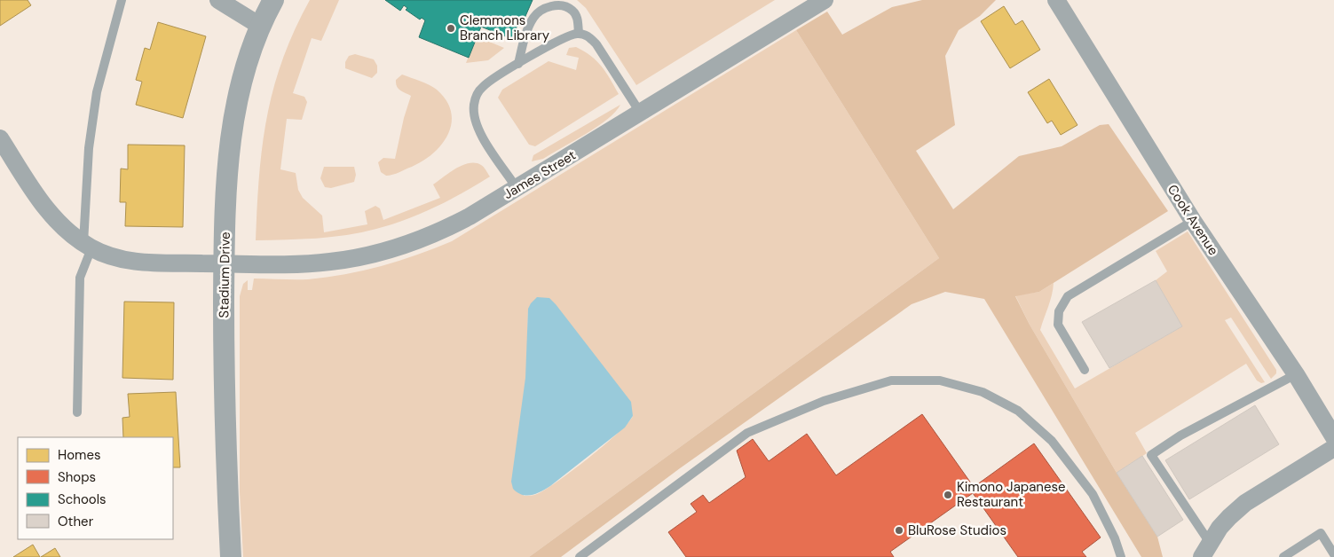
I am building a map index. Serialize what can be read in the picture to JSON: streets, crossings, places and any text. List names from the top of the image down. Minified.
{"streets":{"street":["James Street","Cook Avenue","Stadium Drive"]},"crossings":[["James Street","Stadium Drive"]],"places":["Clemmons Branch Library","Kimono Japanese Restaurant","BluRose Studios"],"legend":["Homes","Shops","Schools","Other"]}
